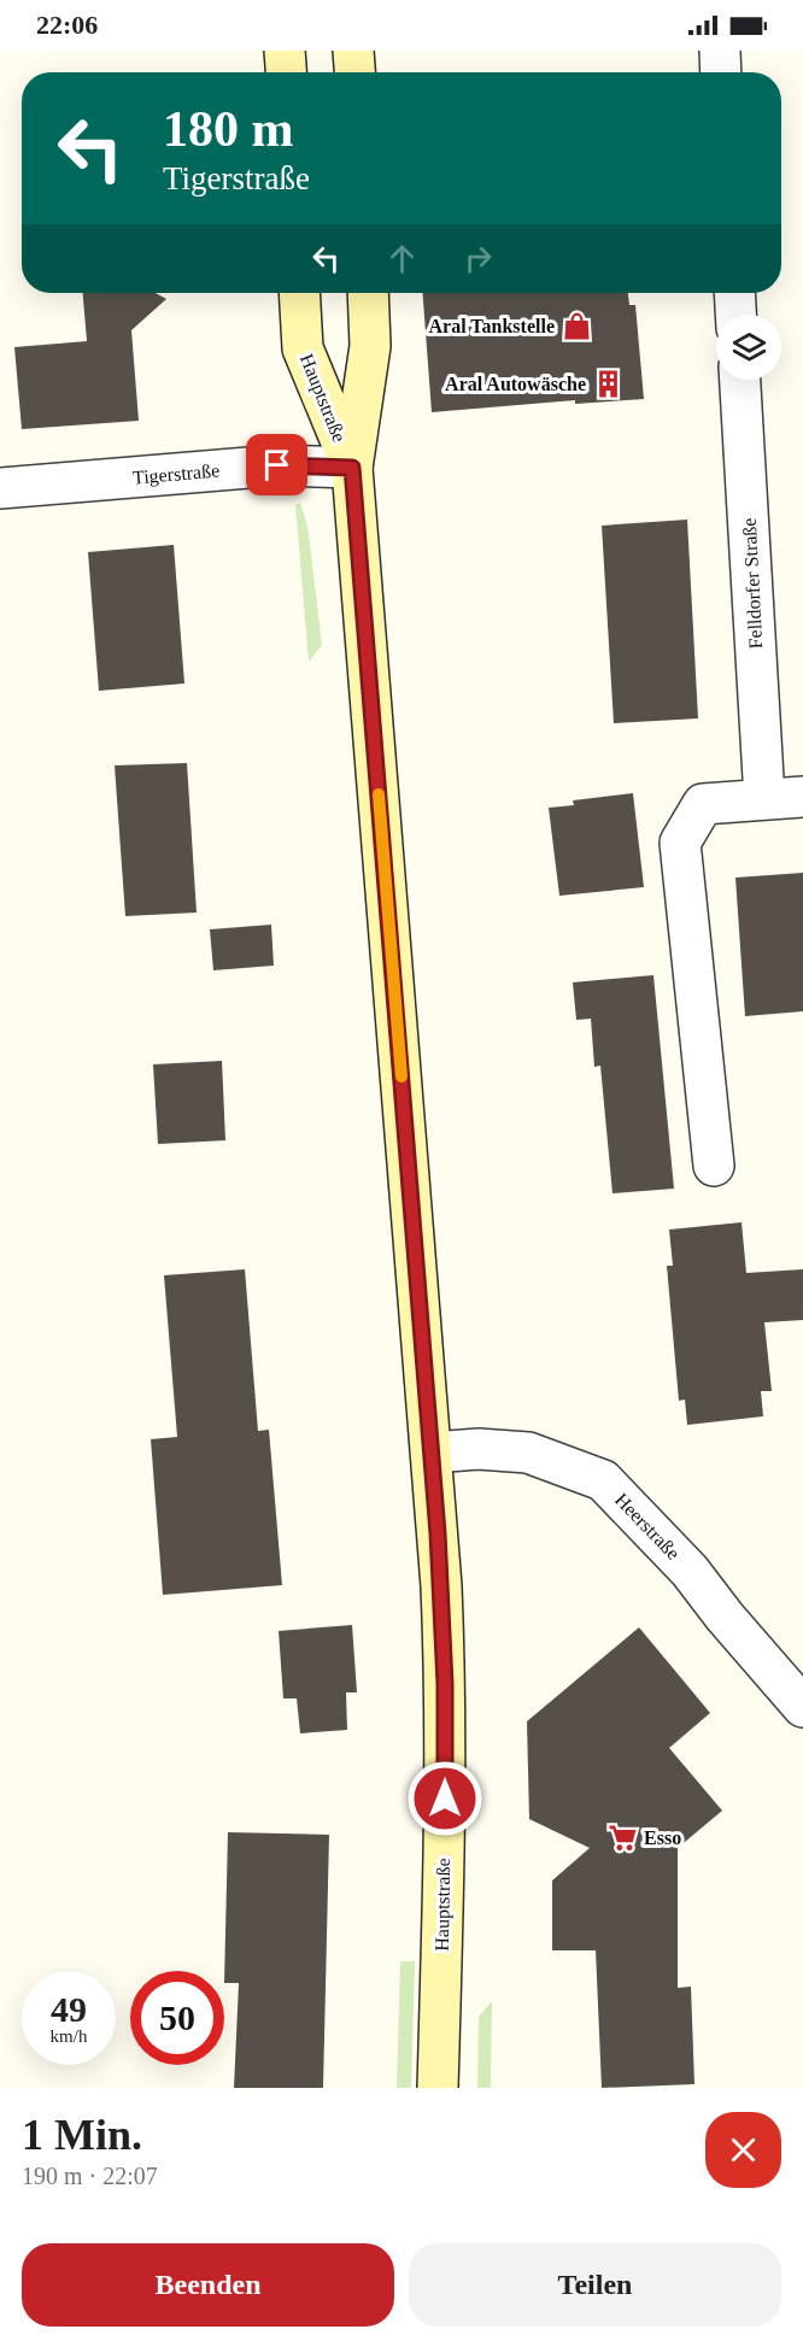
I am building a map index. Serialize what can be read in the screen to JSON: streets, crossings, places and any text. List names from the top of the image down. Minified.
{"streets":{"main road":["Hauptstraße"],"street":["Tigerstraße","Felldorfer Straße","Heerstraße"]},"crossings":[["Hauptstraße","Tigerstraße"],["Hauptstraße","Heerstraße"]],"places":{"shop":["Aral Tankstelle"],"building":["Aral Autowäsche"],"supermarket":["Esso"]},"page":{"status":"22:06","turn":["180 m","Tigerstraße"],"speed":"49 km/h","limit":"50","heading":["1 Min.","190 m · 22:07"],"buttons":["Beenden","Teilen"]}}
